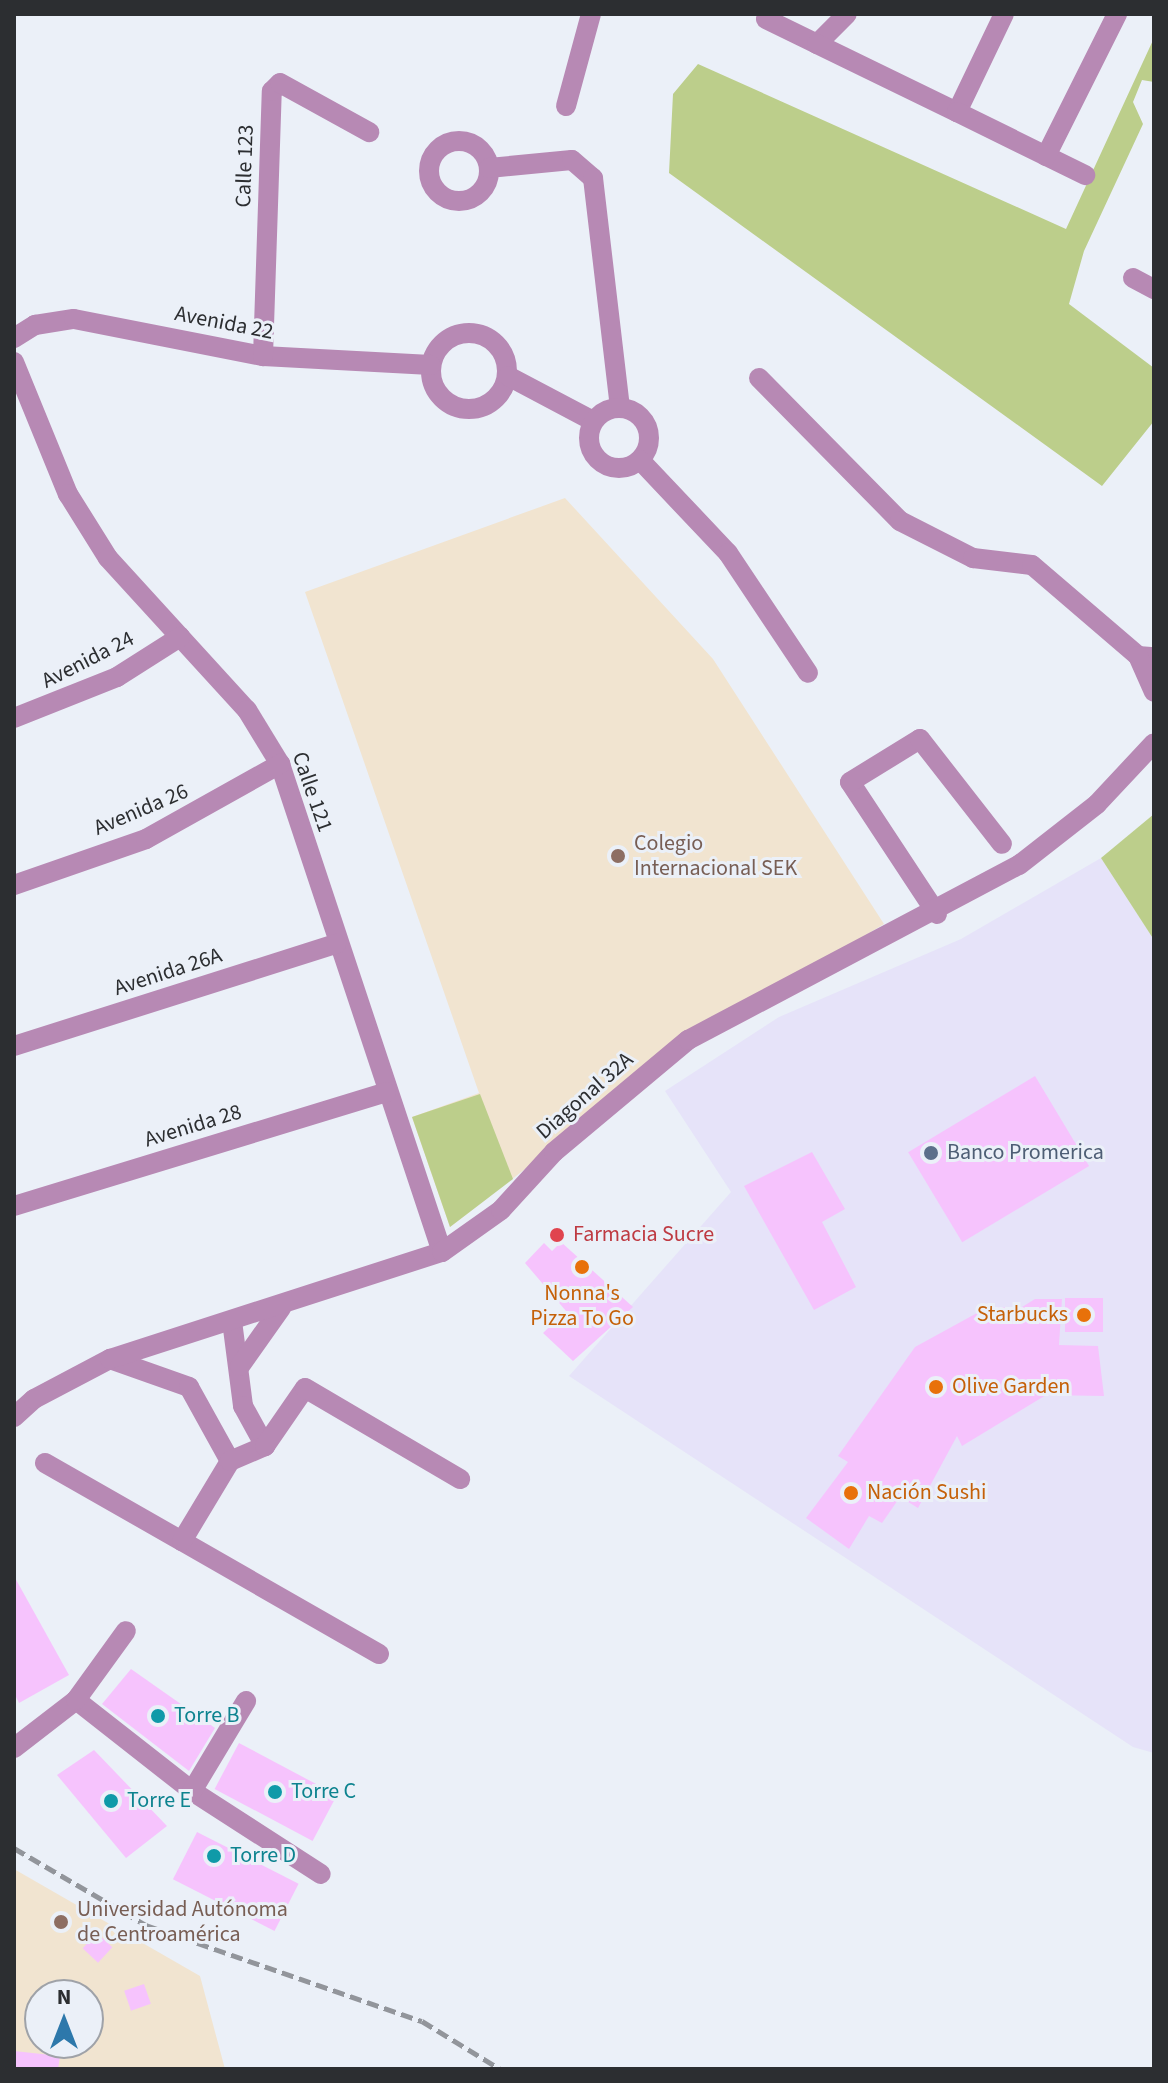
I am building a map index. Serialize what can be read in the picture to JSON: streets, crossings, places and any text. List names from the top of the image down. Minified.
{"streets":{"street":["Calle 123","Avenida 22","Avenida 24","Calle 121","Avenida 26","Avenida 26A","Diagonal 32A","Avenida 28"]},"crossings":[["Calle 123","Avenida 22"],["Avenida 24","Calle 121"],["Calle 121","Avenida 26"],["Calle 121","Avenida 26A"],["Calle 121","Diagonal 32A"],["Calle 121","Avenida 28"]],"places":["Colegio Internacional SEK","Banco Promerica","Farmacia Sucre","Nonna's Pizza To Go","Starbucks","Olive Garden","Nación Sushi","Torre B","Torre C","Torre E","Torre D","Universidad Autónoma de Centroamérica"],"north":"top"}
